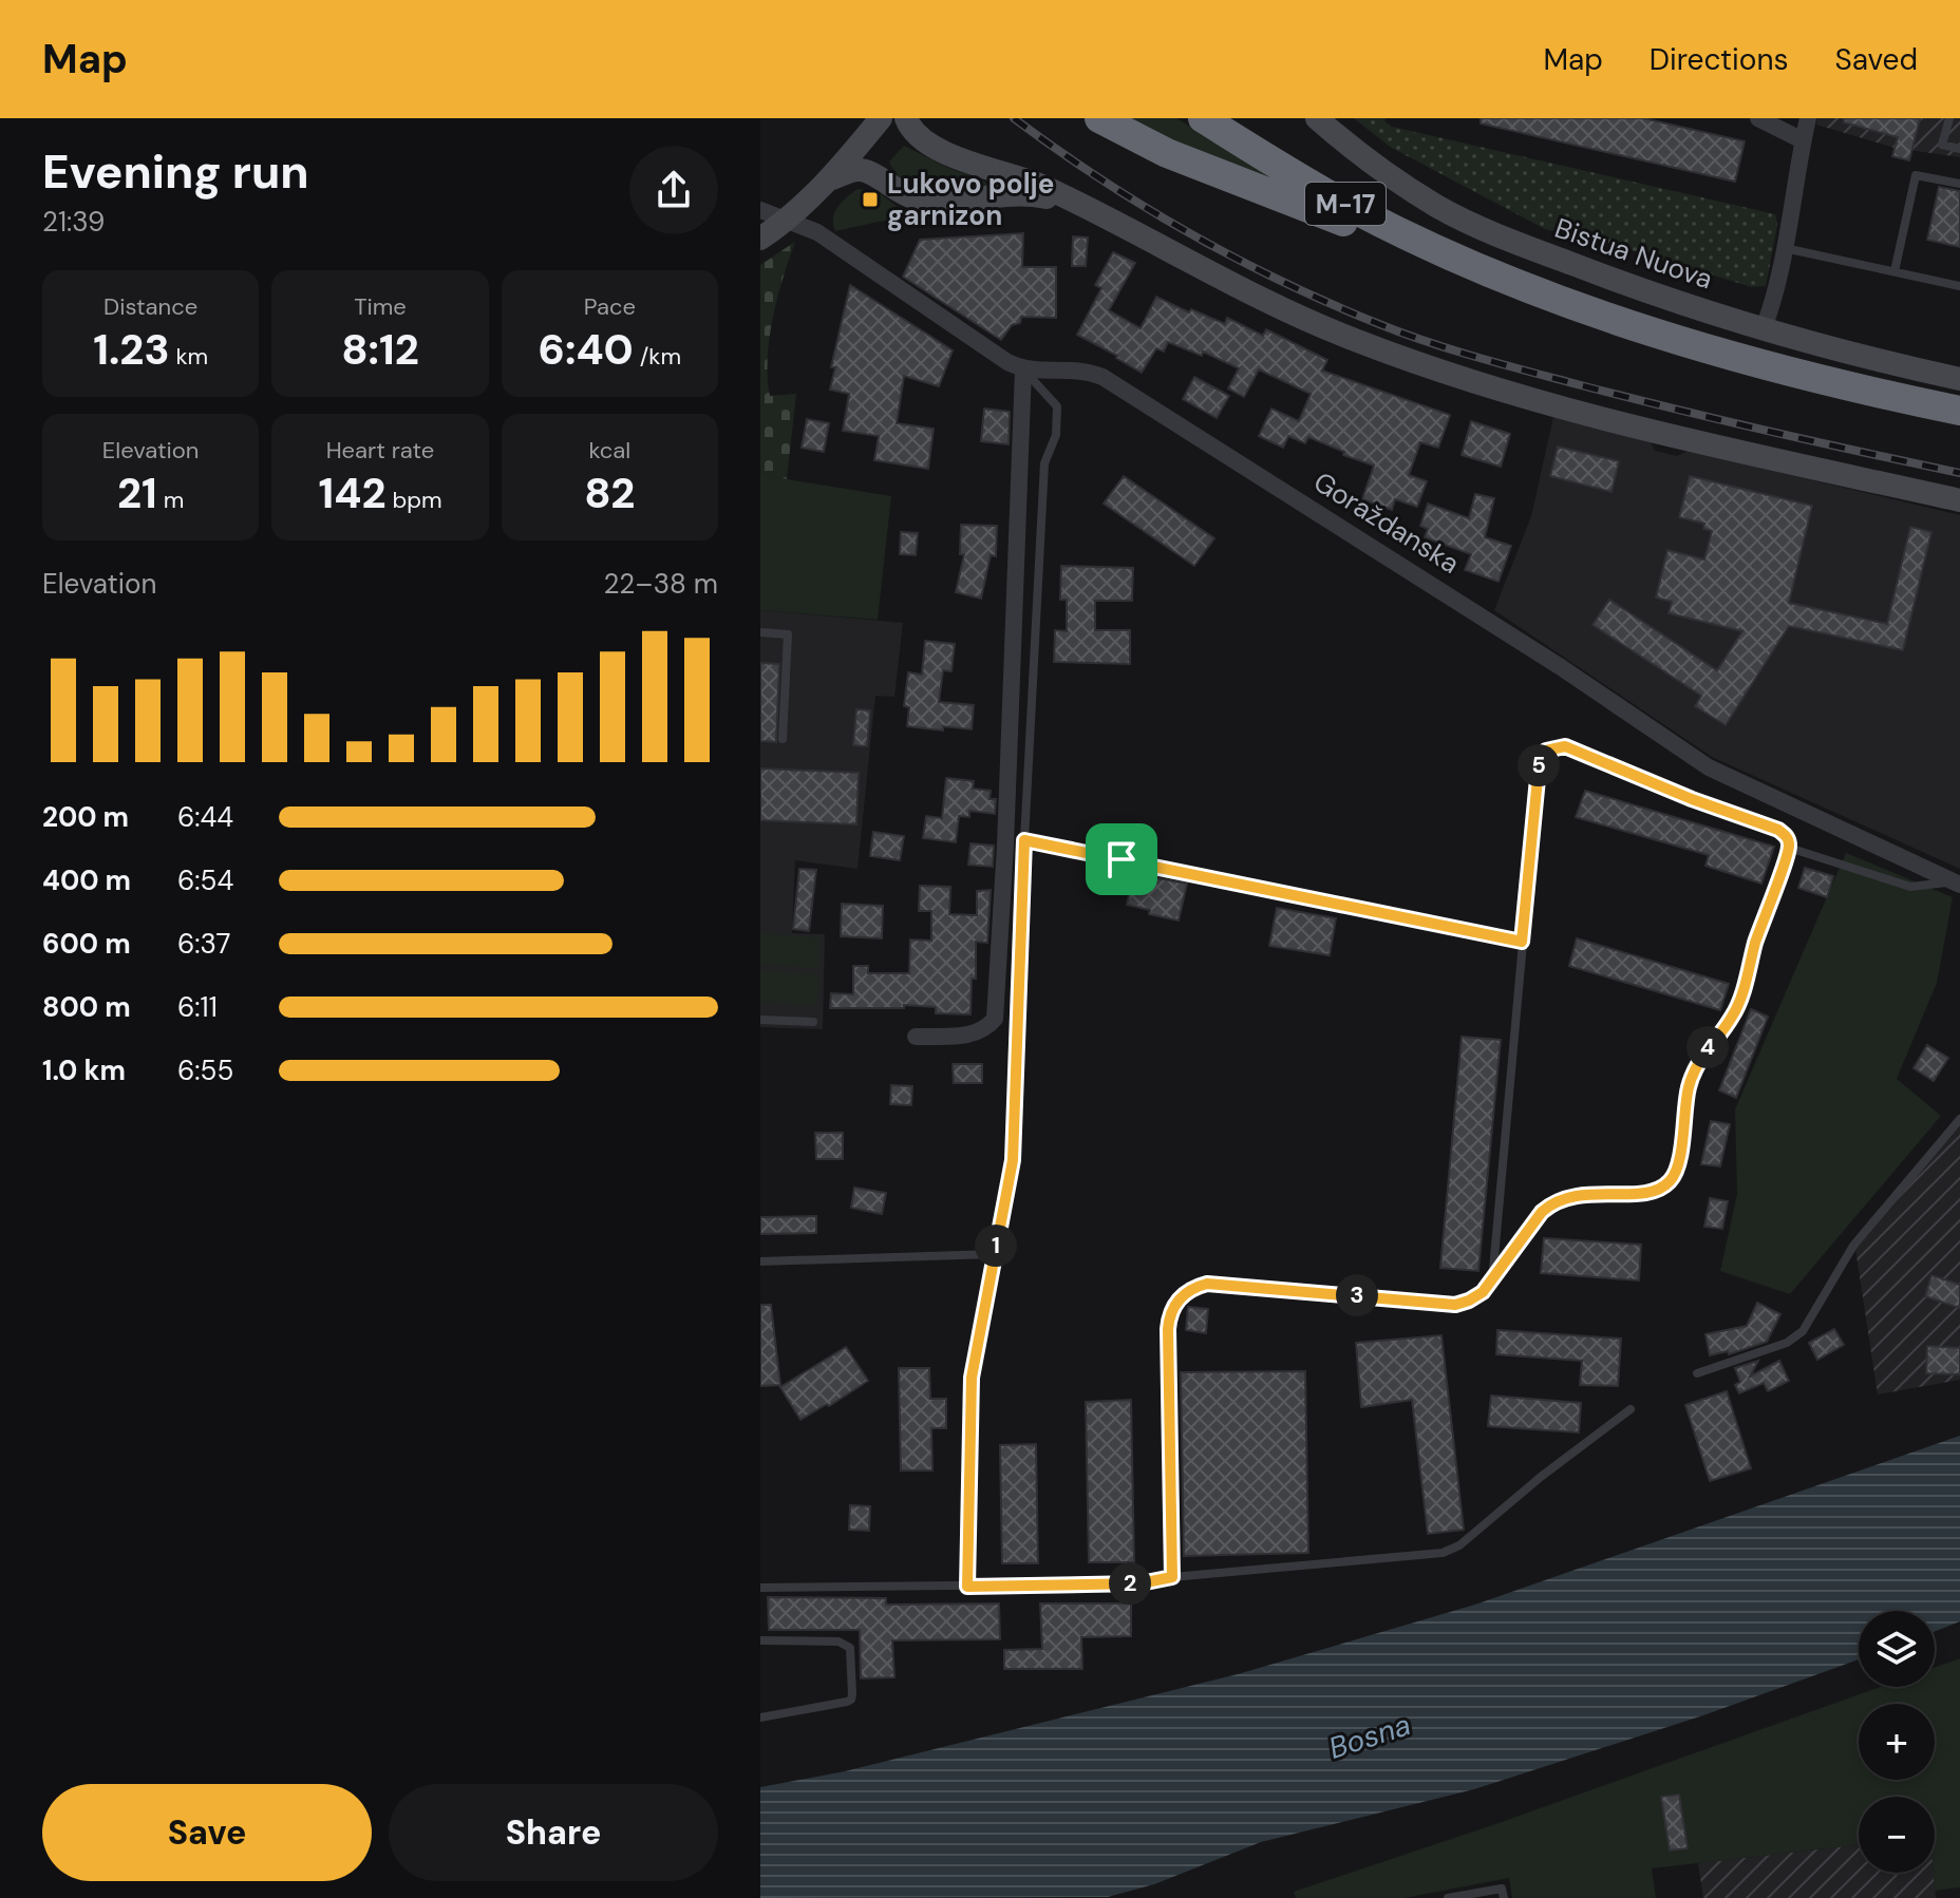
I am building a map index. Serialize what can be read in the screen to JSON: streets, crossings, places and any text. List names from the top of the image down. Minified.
{"streets":{"highway":["M-17"],"street":["Bistua Nuova","Goraždanska"]},"water":["Bosna"],"places":{"transit":["Lukovo polje garnizon"]},"page":{"header":"Map","nav":["Map","Directions","Saved"],"heading":["Evening run","21:39"],"stats":[["Distance","1.23 km"],["Time","8:12"],["Pace","6:40 /km"],["Elevation","21 m"],["Heart rate","142 bpm"],["kcal","82"]],"chart":["Elevation","22–38 m"],"pins":["5","4","1","3","2"],"list":[{"name":"200 m","note":"6:44"},{"name":"400 m","note":"6:54"},{"name":"600 m","note":"6:37"},{"name":"800 m","note":"6:11"},{"name":"1.0 km","note":"6:55"}],"map_buttons":["+","−"],"buttons":["Save","Share"]}}
